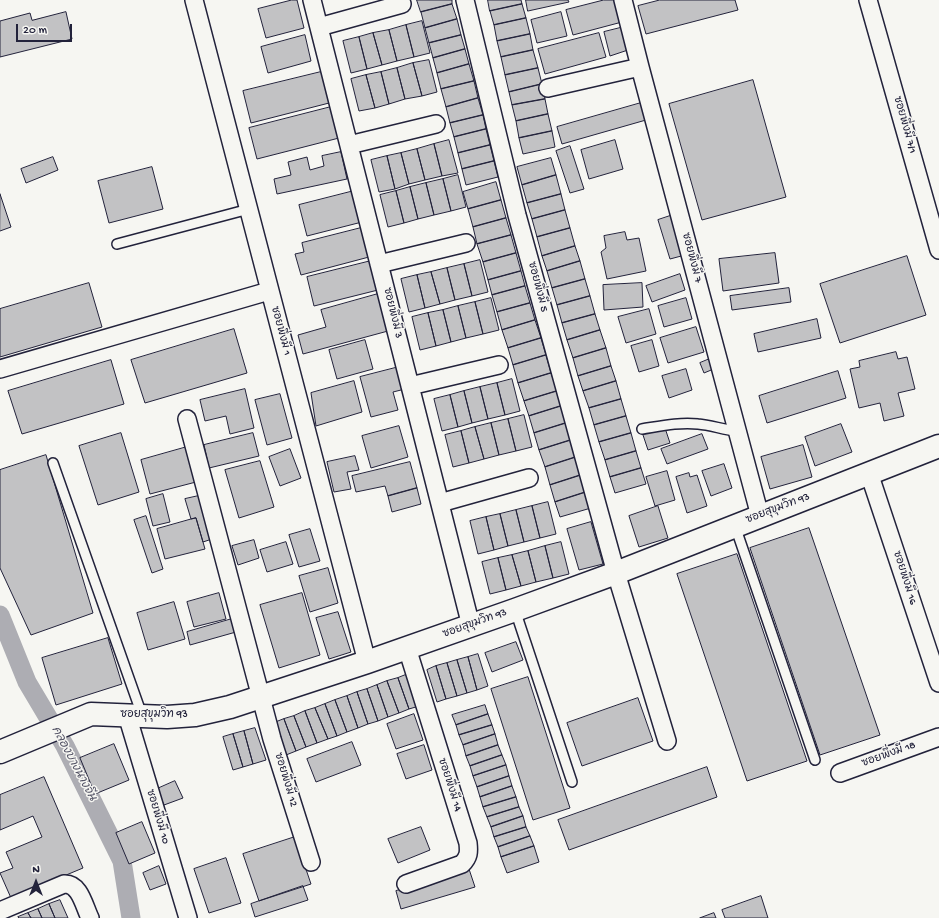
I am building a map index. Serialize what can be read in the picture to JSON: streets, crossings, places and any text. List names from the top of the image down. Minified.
{"streets":{"street":["ซอยพึ่งมี 7/1","ซอยพึ่งมี 7","ซอยพึ่งมี 5","ซอยพึ่งมี 3","ซอยพึ่งมี 1","ซอยสุขุมวิท 93","ซอยพึ่งมี 16","ซอยพึ่งมี 18","ซอยพึ่งมี 12","ซอยพึ่งมี 14","ซอยพึ่งมี 10"]},"crossings":[["ซอยพึ่งมี 7","ซอยสุขุมวิท 93"],["ซอยพึ่งมี 5","ซอยสุขุมวิท 93"],["ซอยพึ่งมี 3","ซอยสุขุมวิท 93"],["ซอยพึ่งมี 1","ซอยสุขุมวิท 93"],["ซอยสุขุมวิท 93","ซอยพึ่งมี 16"],["ซอยสุขุมวิท 93","ซอยพึ่งมี 12"],["ซอยสุขุมวิท 93","ซอยพึ่งมี 14"],["ซอยสุขุมวิท 93","ซอยพึ่งมี 10"]],"water":["คลองบางนางจีน"],"scale_bar":"20 m","north":"top"}
